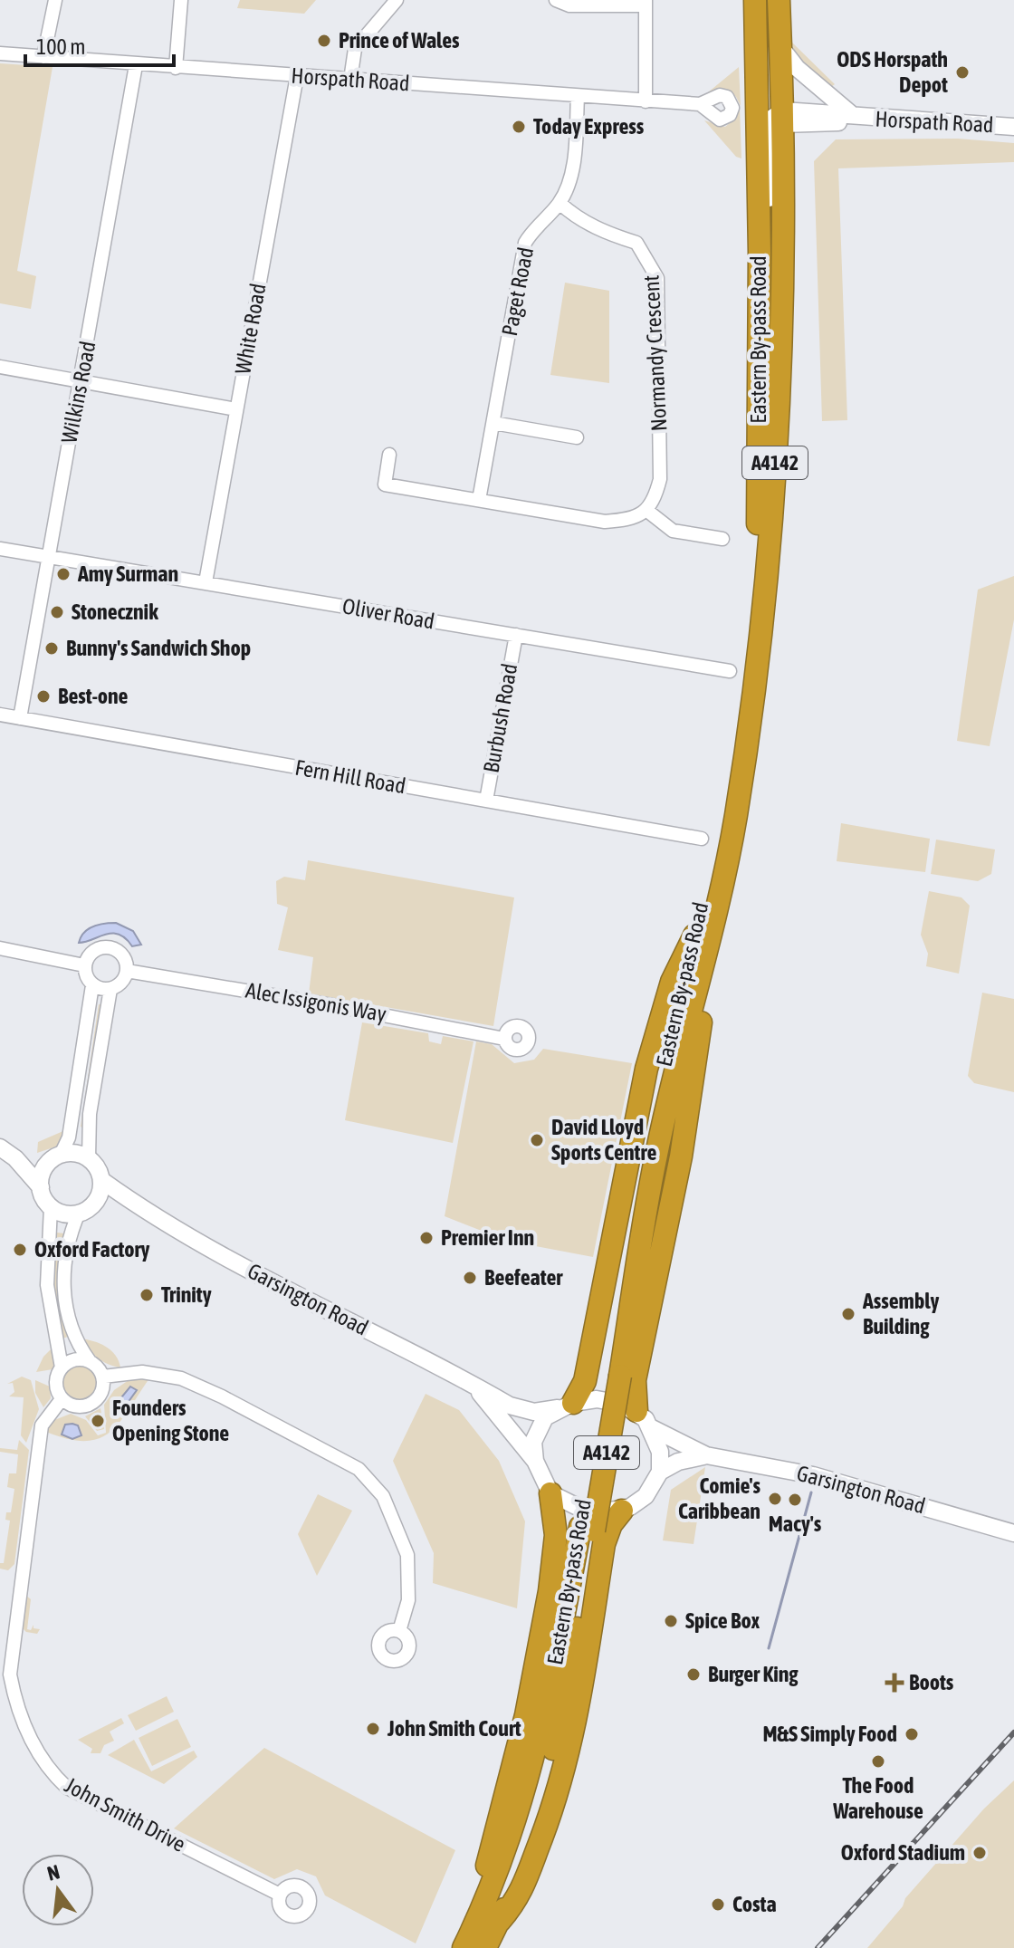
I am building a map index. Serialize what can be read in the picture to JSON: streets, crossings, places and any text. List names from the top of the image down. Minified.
{"streets":{"highway":["Eastern By-pass Road","A4142"],"main road":["Horspath Road","Garsington Road"],"street":["Paget Road","White Road","Normandy Crescent","Wilkins Road","Oliver Road","Burbush Road","Fern Hill Road","Alec Issigonis Way","John Smith Drive"]},"crossings":[["Horspath Road","Paget Road"],["Horspath Road","White Road"],["Horspath Road","Eastern By-pass Road"],["Horspath Road","Wilkins Road"],["Paget Road","Normandy Crescent"],["White Road","Oliver Road"],["Wilkins Road","Oliver Road"],["Wilkins Road","Fern Hill Road"],["Oliver Road","Burbush Road"],["Burbush Road","Fern Hill Road"]],"places":{"other":["Prince of Wales","ODS Horspath Depot","Today Express","Amy Surman","Stonecznik","Bunny's Sandwich Shop","Best-one","David Lloyd Sports Centre","Premier Inn","Oxford Factory","Beefeater","Trinity","Assembly Building","Founders Opening Stone","Comie's Caribbean","Macy's","Spice Box","Burger King","John Smith Court","M&S Simply Food","The Food Warehouse","Oxford Stadium","Costa"],"health":["Boots"]},"scale_bar":"100 m","north":"top"}
